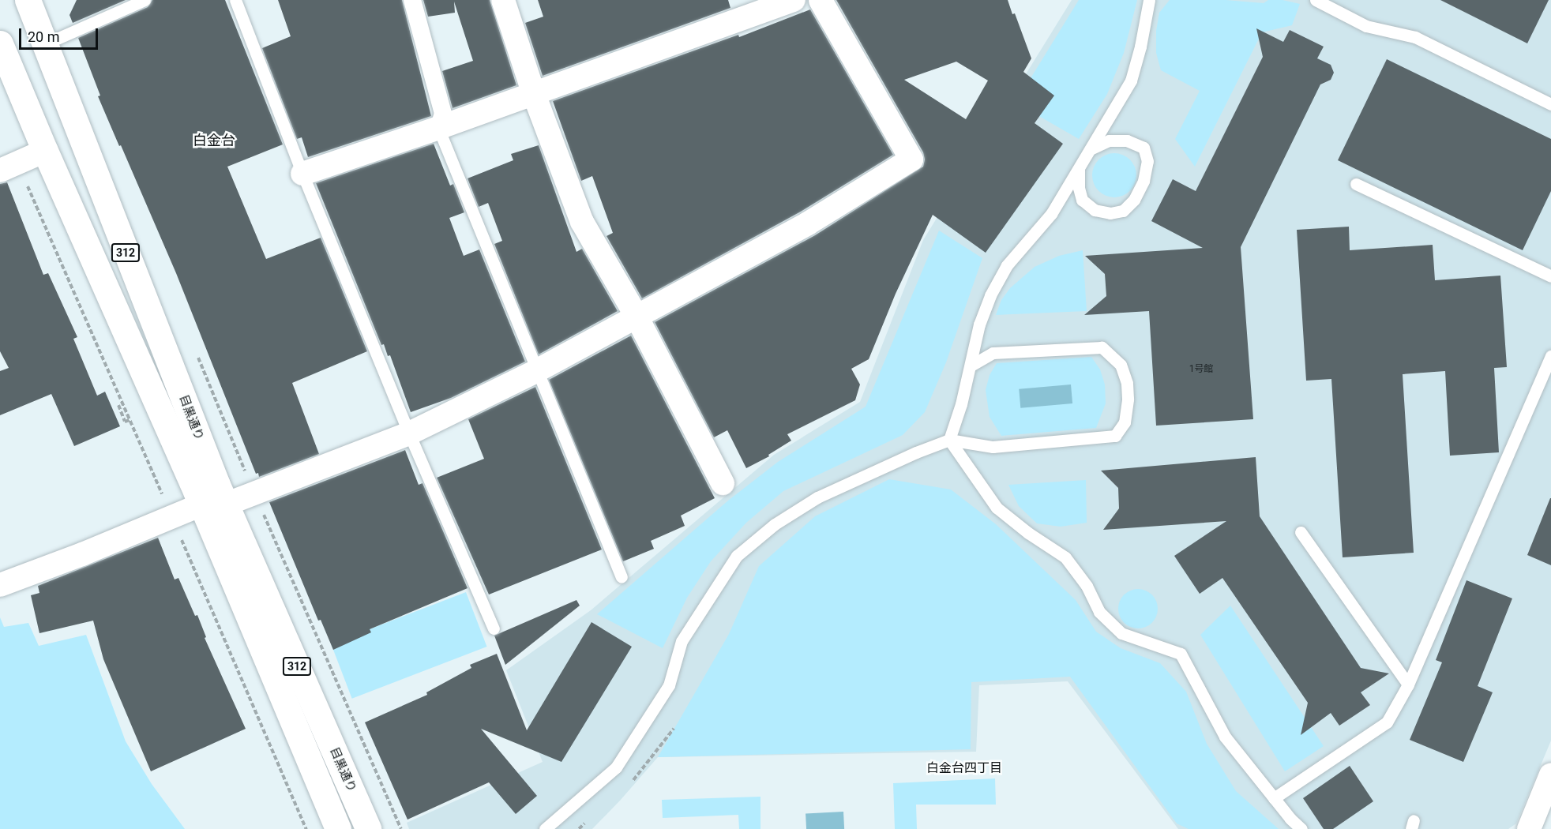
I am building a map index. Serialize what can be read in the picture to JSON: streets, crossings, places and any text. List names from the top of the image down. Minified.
{"streets":{"main road":["312","目黒通り"]},"districts":["白金台","白金台四丁目"],"house_numbers":["1号館"],"scale_bar":"20 m"}
